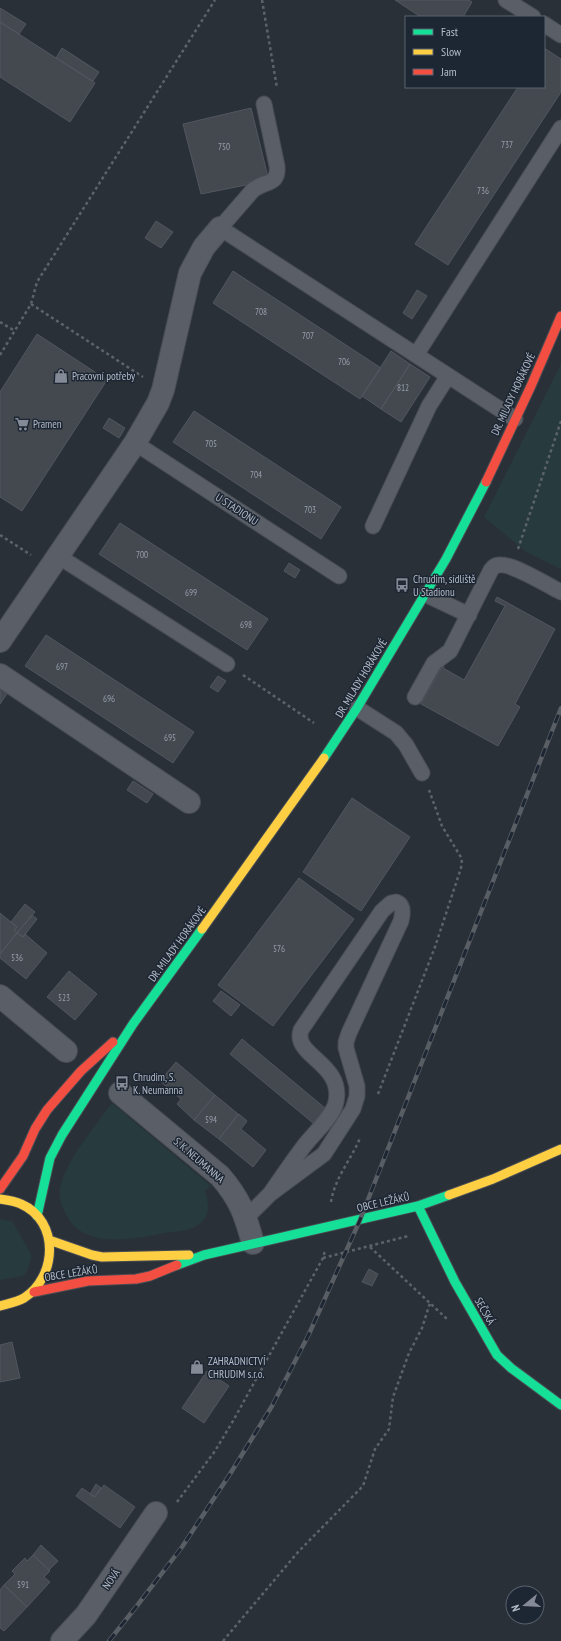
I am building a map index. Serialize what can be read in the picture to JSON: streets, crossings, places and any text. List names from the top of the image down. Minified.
{"streets":{"main road":["DR. MILADY HORÁKOVÉ","OBCE LEŽÁKŮ","SEČSKÁ"],"street":["S. K. NEUMANNA","NOVÁ"],"lane":["U STADIONU"]},"crossings":[["S. K. NEUMANNA","OBCE LEŽÁKŮ"],["OBCE LEŽÁKŮ","SEČSKÁ"]],"places":{"shop":["Pracovní potřeby","ZAHRADNICTVÍ CHRUDIM s.r.o."],"supermarket":["Pramen"],"bus stop":["Chrudim, sídliště U Stadionu","Chrudim, S. K. Neumanna"]},"house_numbers":["737","750","736","708","707","706","812","705","704","703","700","699","698","697","696","695","576","536","523","594","591"],"legend":["Fast","Slow","Jam"],"north":"left"}
